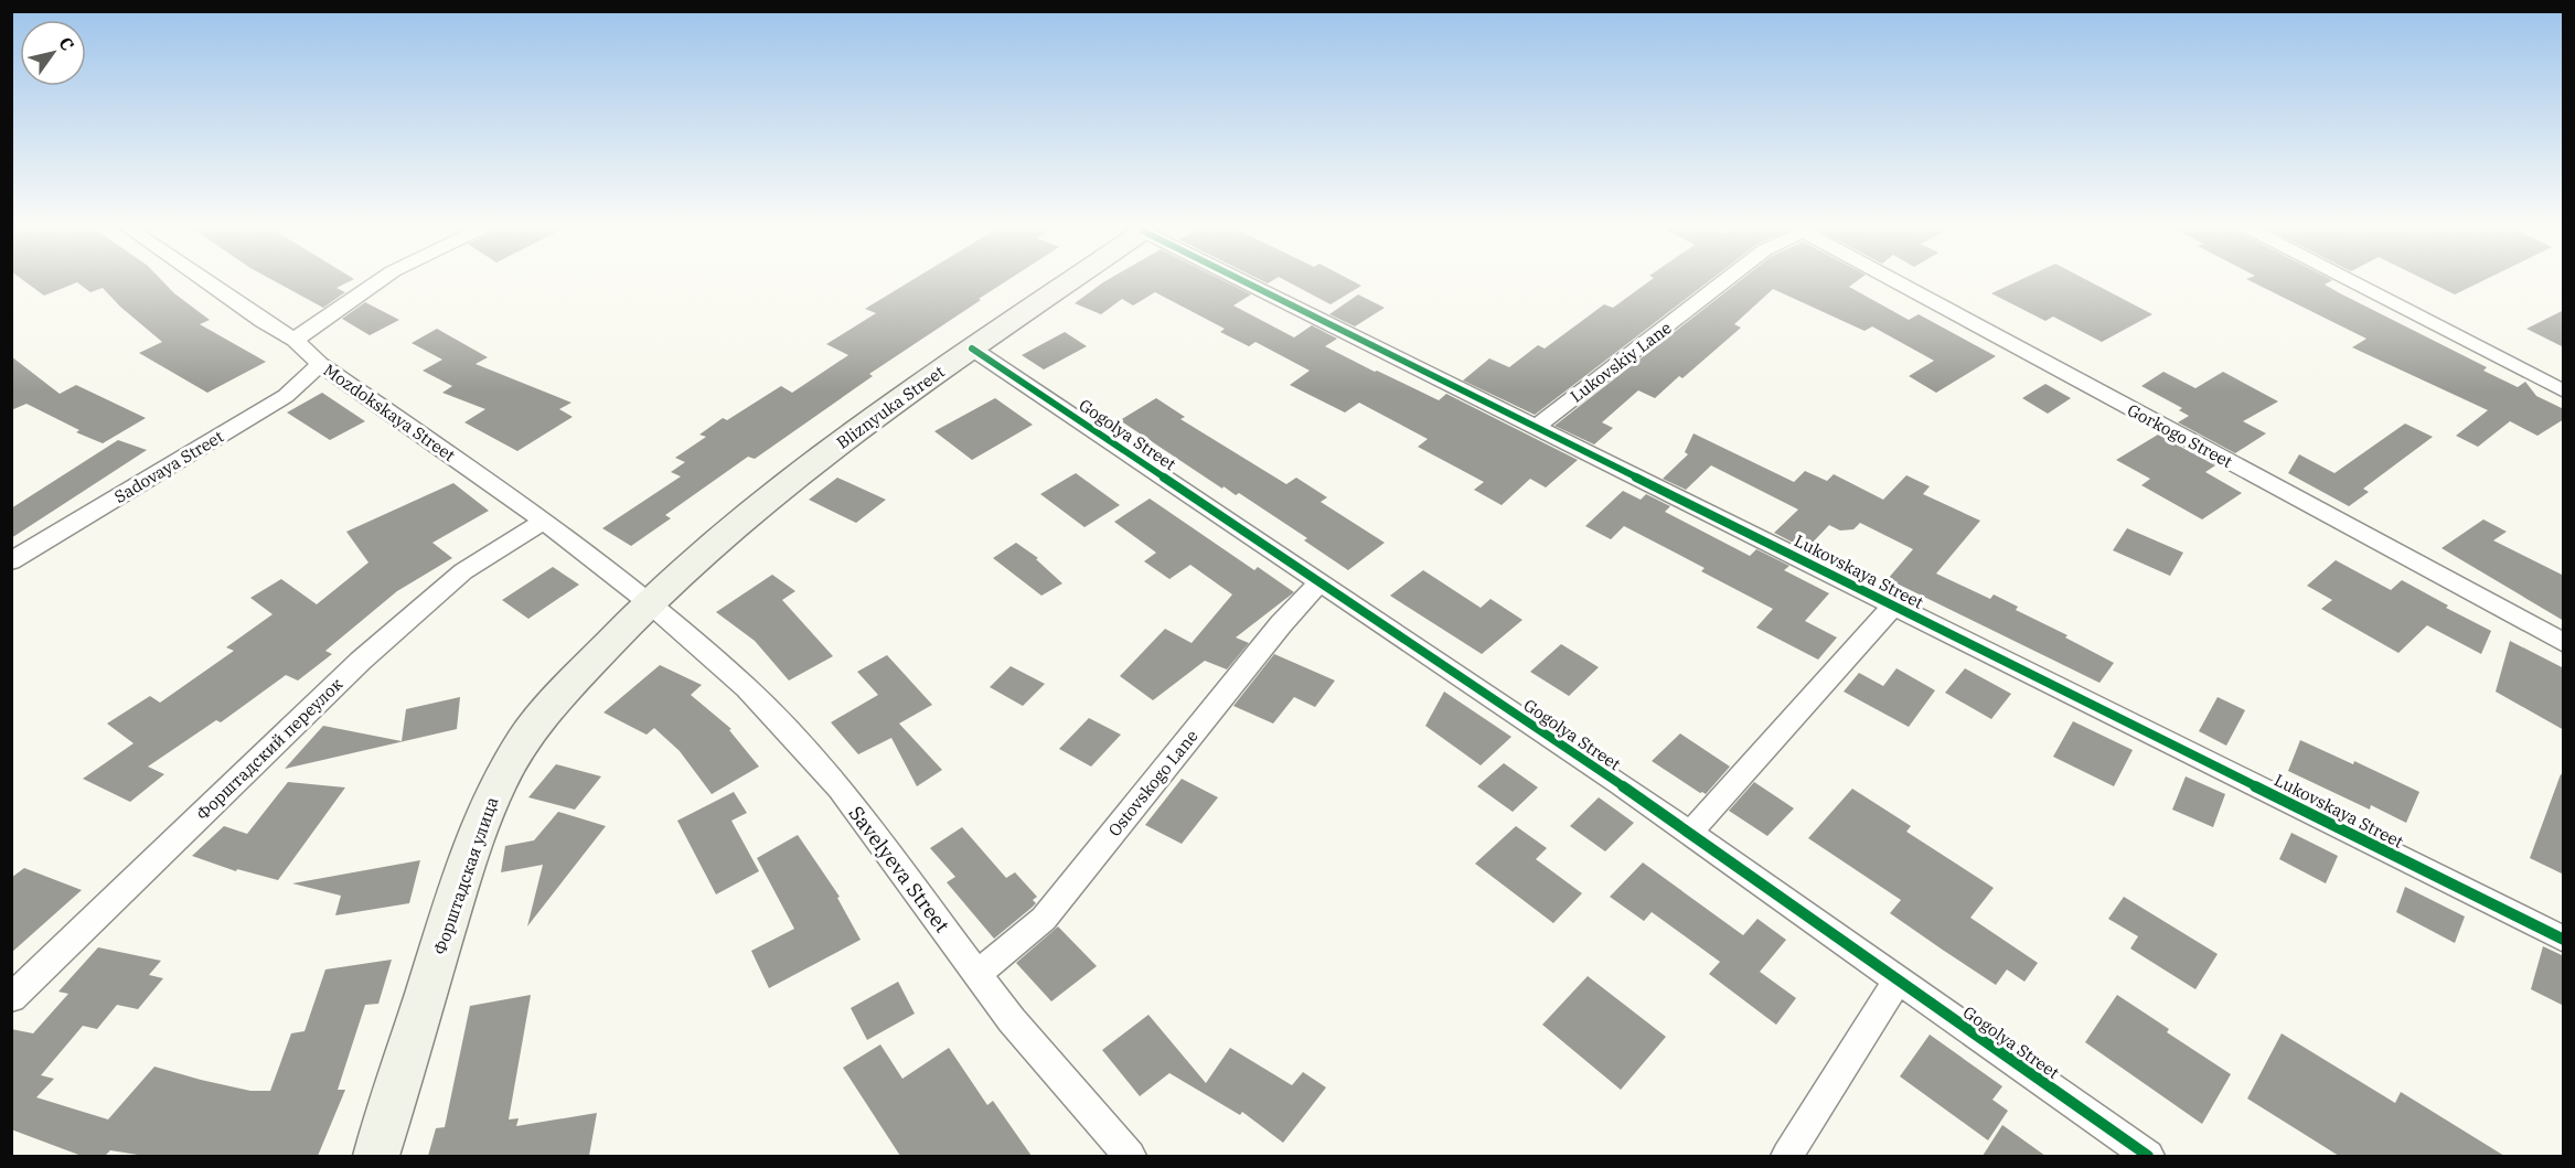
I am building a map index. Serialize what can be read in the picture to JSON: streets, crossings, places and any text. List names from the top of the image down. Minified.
{"streets":{"street":["Lukovskiy Lane","Bliznyuka Street","Mozdokskaya Street","Gogolya Street","Gorkogo Street","Sadovaya Street","Lukovskaya Street","Форштадский переулок","Ostovskogo Lane","Savelyeva Street","Форштадская улица"]},"crossings":[["Lukovskiy Lane","Lukovskaya Street"],["Bliznyuka Street","Mozdokskaya Street"],["Bliznyuka Street","Gogolya Street"],["Bliznyuka Street","Savelyeva Street"],["Bliznyuka Street","Форштадская улица"],["Mozdokskaya Street","Sadovaya Street"],["Mozdokskaya Street","Форштадский переулок"],["Mozdokskaya Street","Savelyeva Street"],["Mozdokskaya Street","Форштадская улица"],["Gogolya Street","Ostovskogo Lane"],["Ostovskogo Lane","Savelyeva Street"],["Savelyeva Street","Форштадская улица"]],"north":"top right"}
